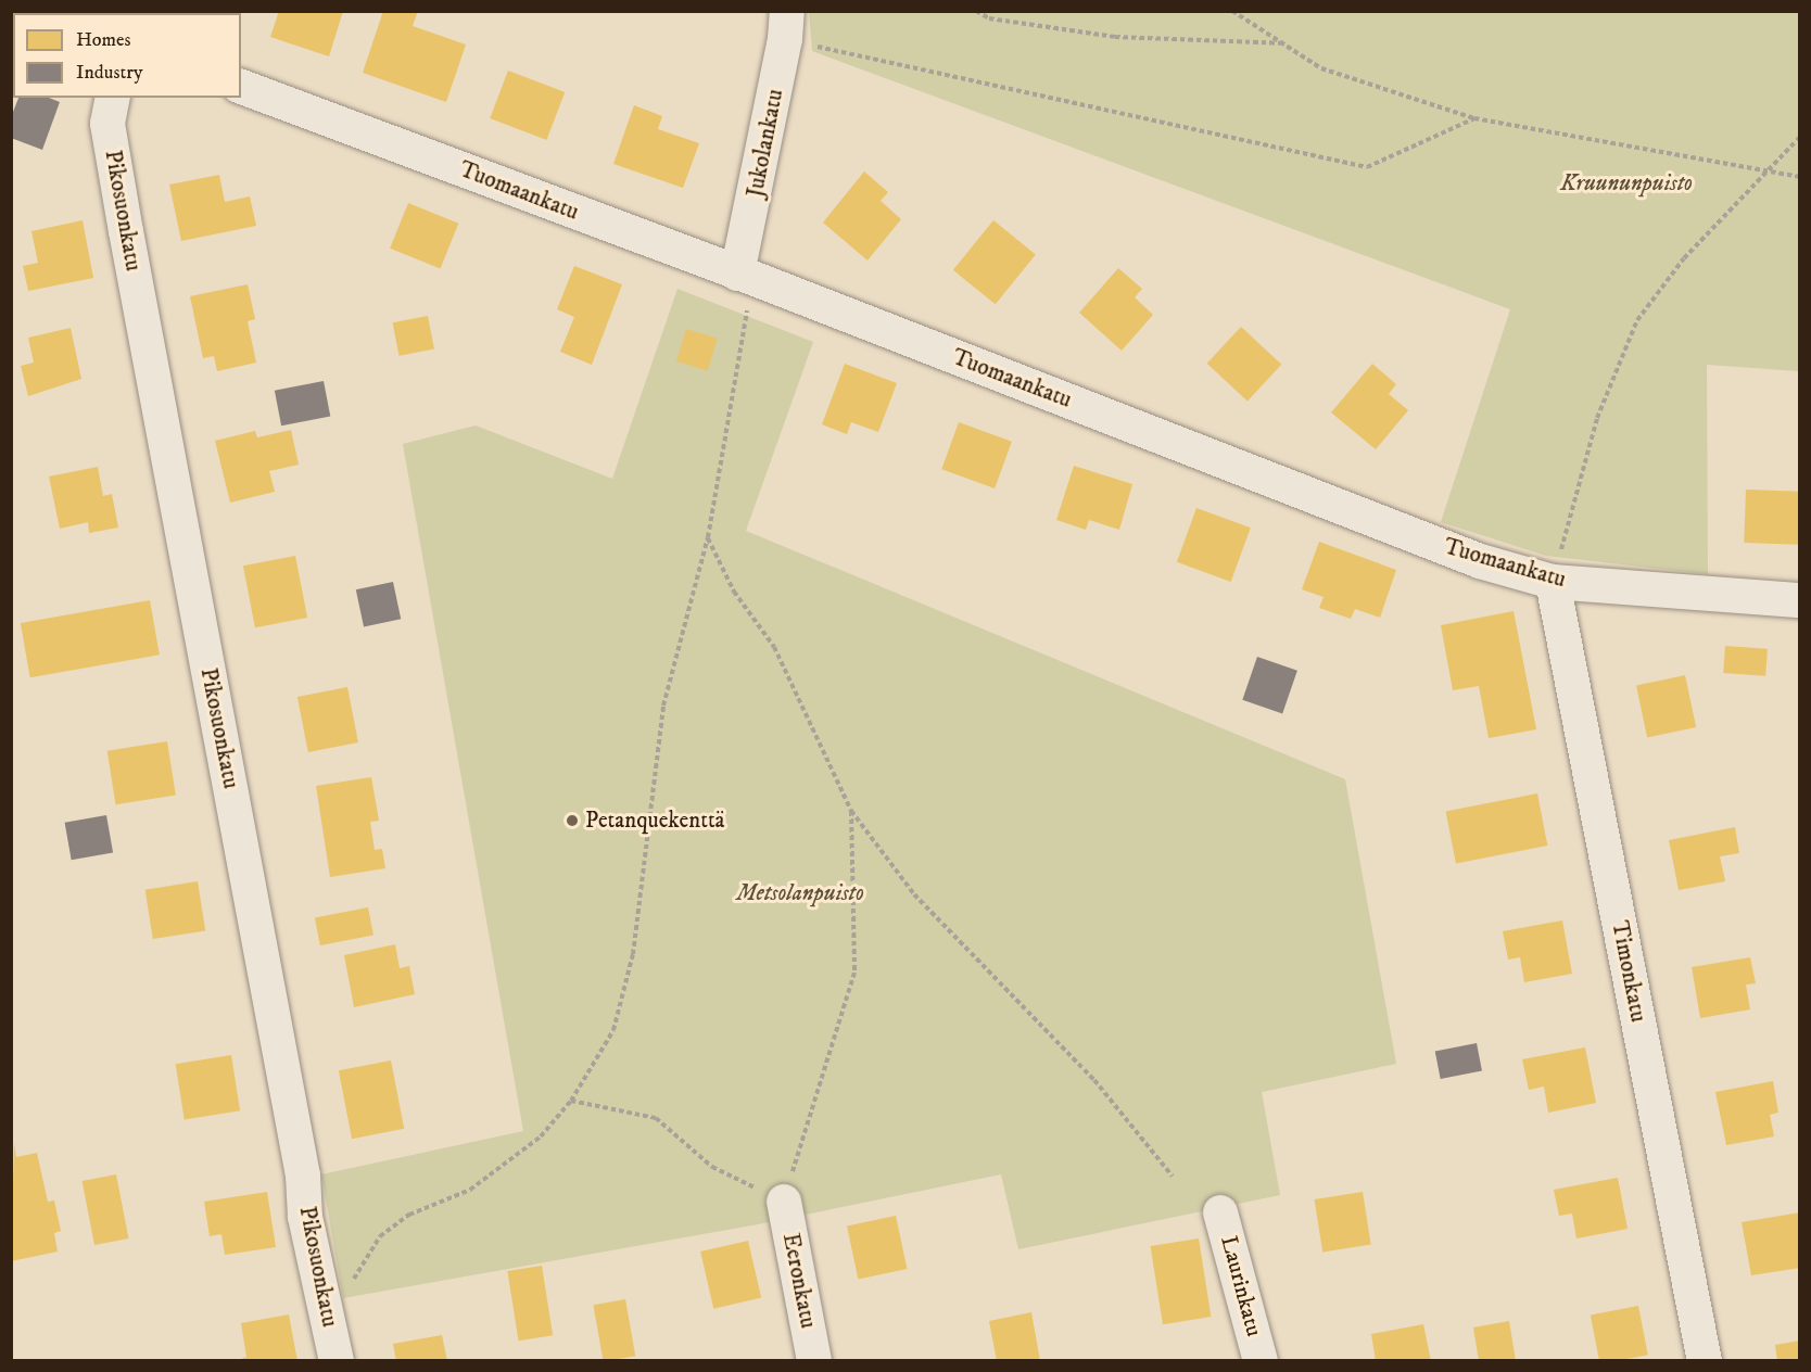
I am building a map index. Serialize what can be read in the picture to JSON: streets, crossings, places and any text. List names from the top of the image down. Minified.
{"streets":{"street":["Jukolankatu","Tuomaankatu","Pikosuonkatu","Timonkatu","Eeronkatu","Laurinkatu"]},"crossings":[["Jukolankatu","Tuomaankatu"],["Tuomaankatu","Timonkatu"]],"parks":["Kruununpuisto","Metsolanpuisto"],"places":["Petanquekenttä"],"legend":["Homes","Industry"]}
